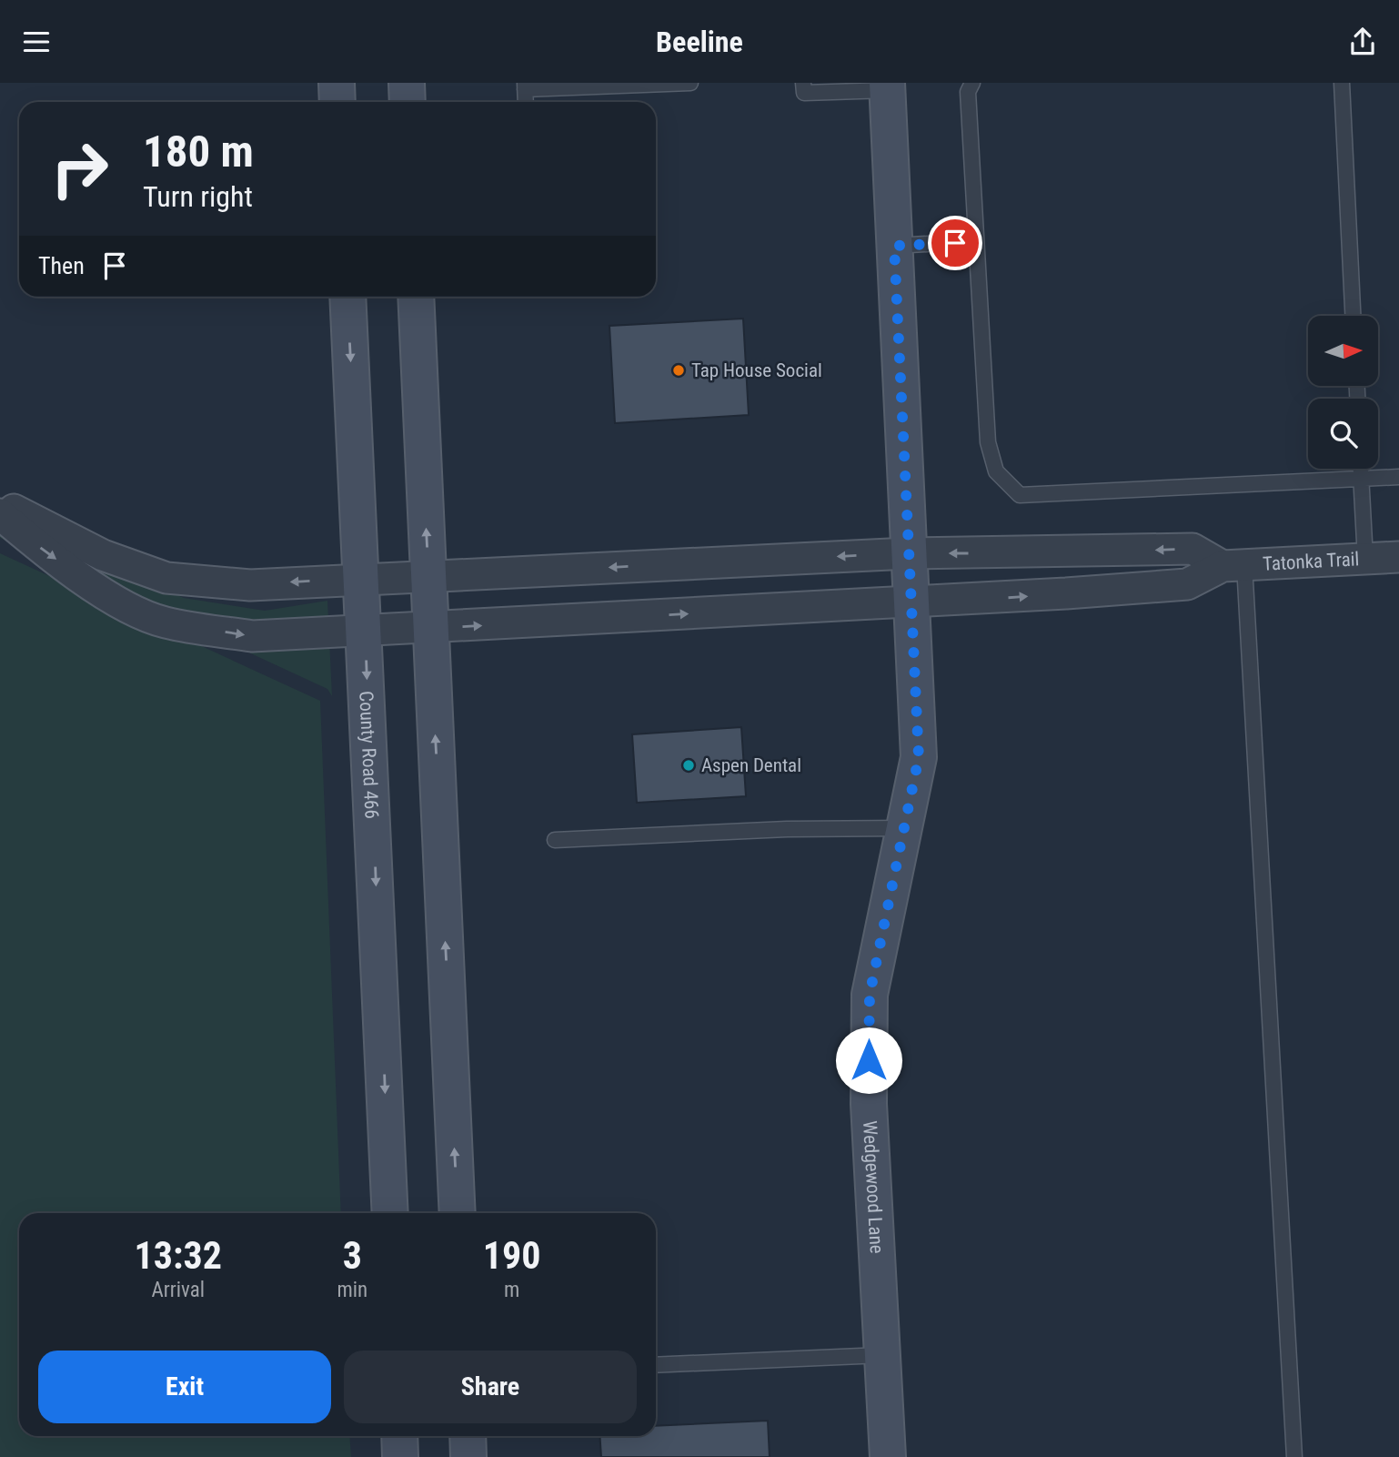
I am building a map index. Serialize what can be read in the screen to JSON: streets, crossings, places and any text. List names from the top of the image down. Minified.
{"streets":{"main road":["County Road 466","Wedgewood Lane"],"street":["Tatonka Trail"]},"places":["Tap House Social","Aspen Dental"],"north":"right","page":{"header":"Beeline","turn":["180 m","Turn right"],"then":"Then","eta":["13:32","Arrival","3","min","190","m"],"buttons":["Exit","Share"]}}
